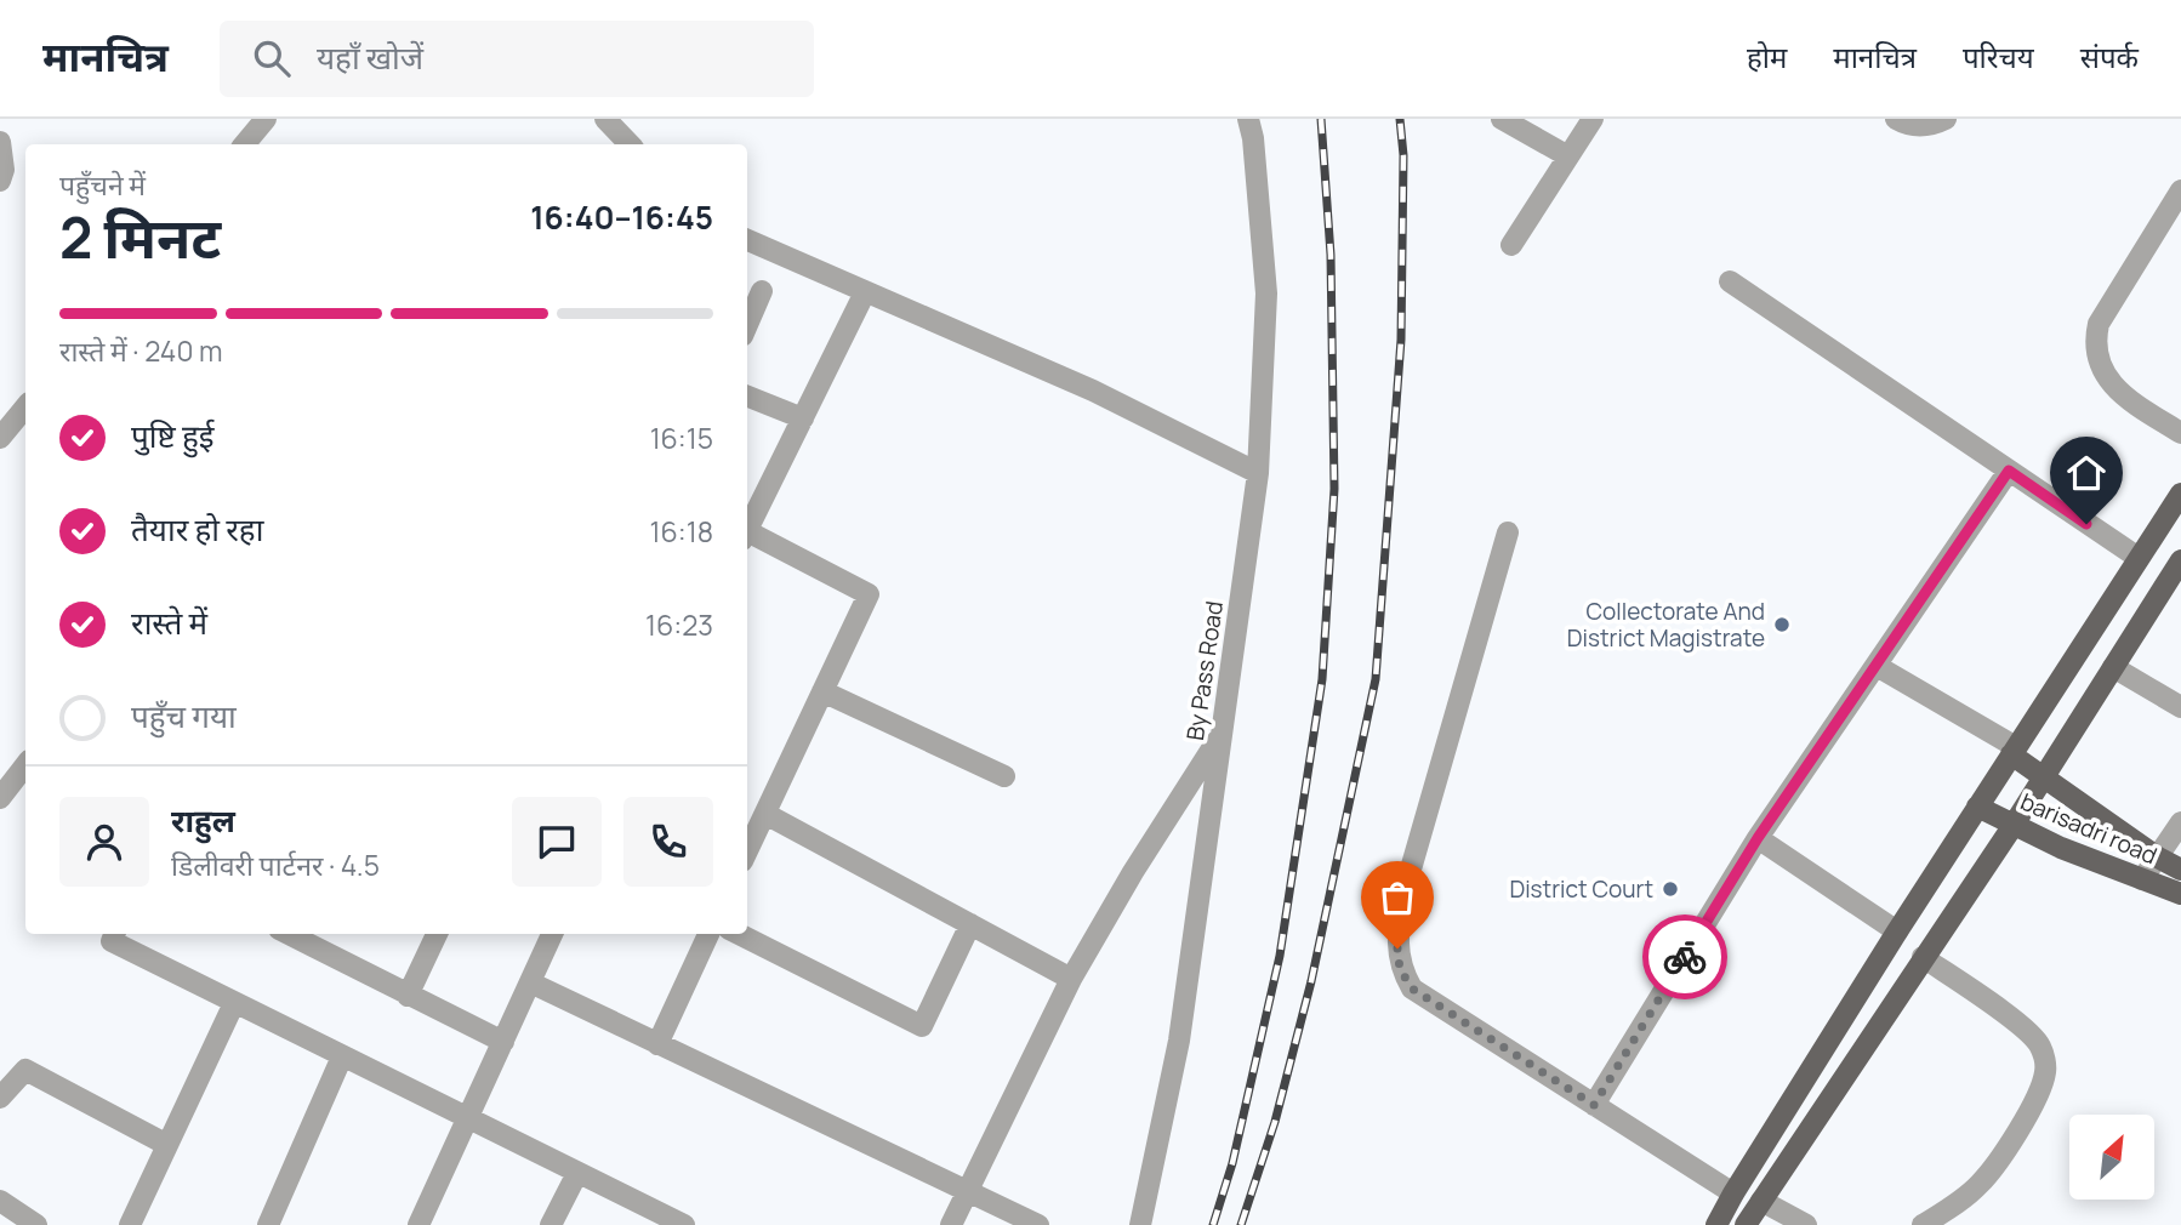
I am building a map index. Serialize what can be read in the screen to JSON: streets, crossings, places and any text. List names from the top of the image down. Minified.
{"streets":{"main road":["barisadri road"],"street":["By Pass Road"]},"places":["Collectorate And District Magistrate","District Court"],"north":"top right","page":{"header":"मानचित्र","search":"यहाँ खोजें","nav":["होम","मानचित्र","परिचय","संपर्क"],"heading":["2 मिनट","पहुँचने में","16:40–16:45"],"panel":["राहुल","डिलीवरी पार्टनर · 4.5"],"bar":"रास्ते में · 240 m","list":[["पुष्टि हुई","16:15"],["तैयार हो रहा","16:18"],["रास्ते में","16:23"],"पहुँच गया"]}}
